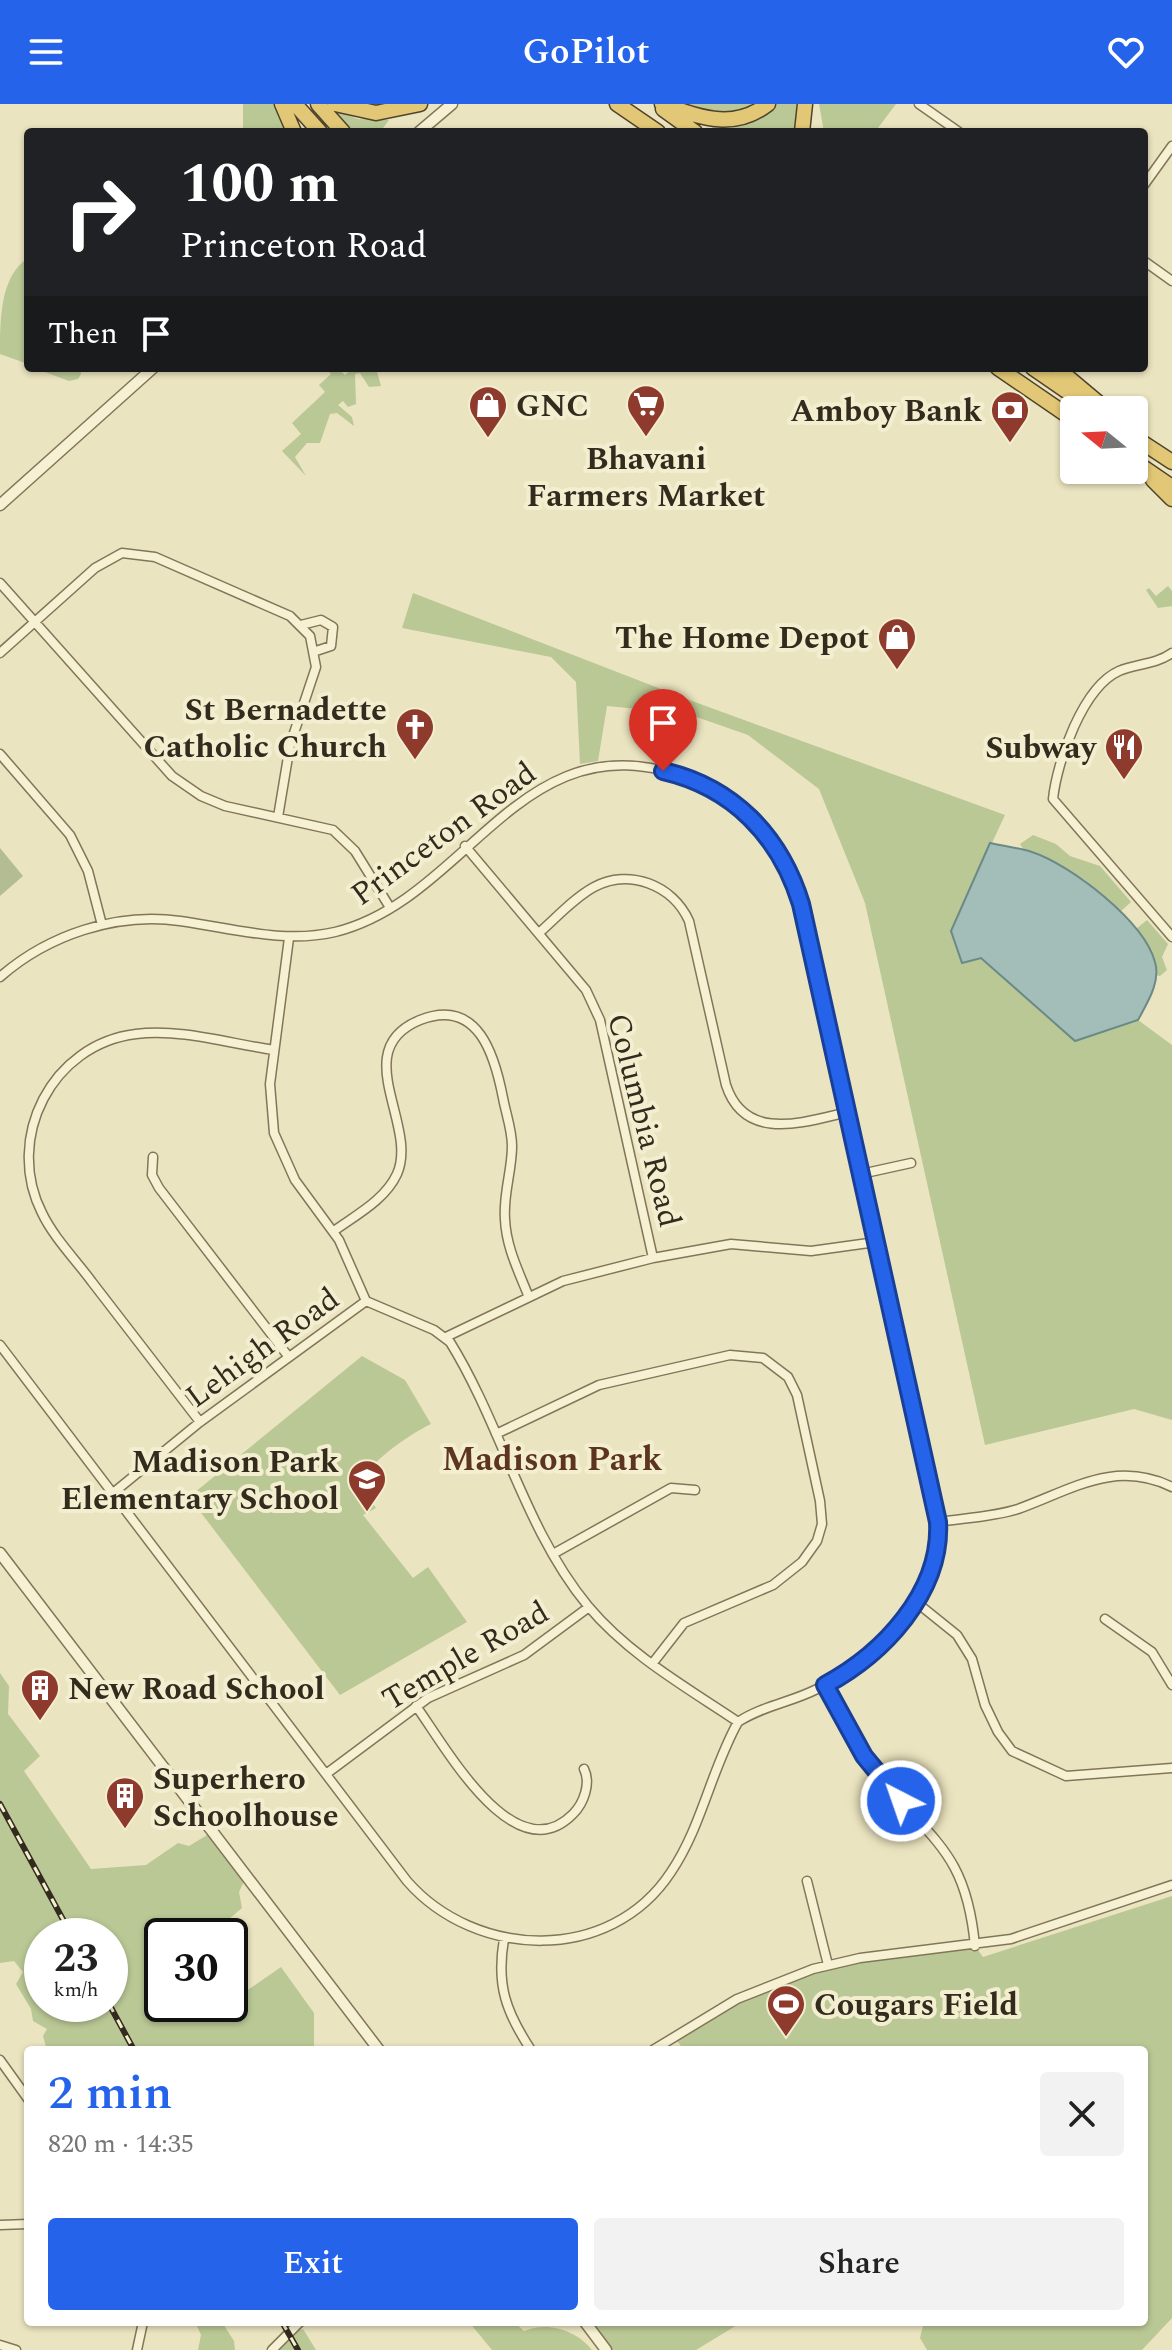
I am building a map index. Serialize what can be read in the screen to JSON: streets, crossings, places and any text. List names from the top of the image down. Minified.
{"streets":{"street":["Princeton Road","Columbia Road","Lehigh Road","Temple Road"]},"crossings":[["Princeton Road","Columbia Road"]],"districts":["Madison Park"],"places":{"supermarket":["Bhavani Farmers Market"],"shop":["GNC","The Home Depot"],"bank":["Amboy Bank"],"church":["St Bernadette Catholic Church"],"restaurant":["Subway"],"school or university":["Madison Park Elementary School"],"building":["New Road School","Superhero Schoolhouse"],"sports":["Cougars Field"]},"north":"left","page":{"header":"GoPilot","turn":["100 m","Princeton Road"],"then":"Then","speed":"23 km/h","limit":"30","heading":["2 min","820 m · 14:35"],"buttons":["Exit","Share"]}}
